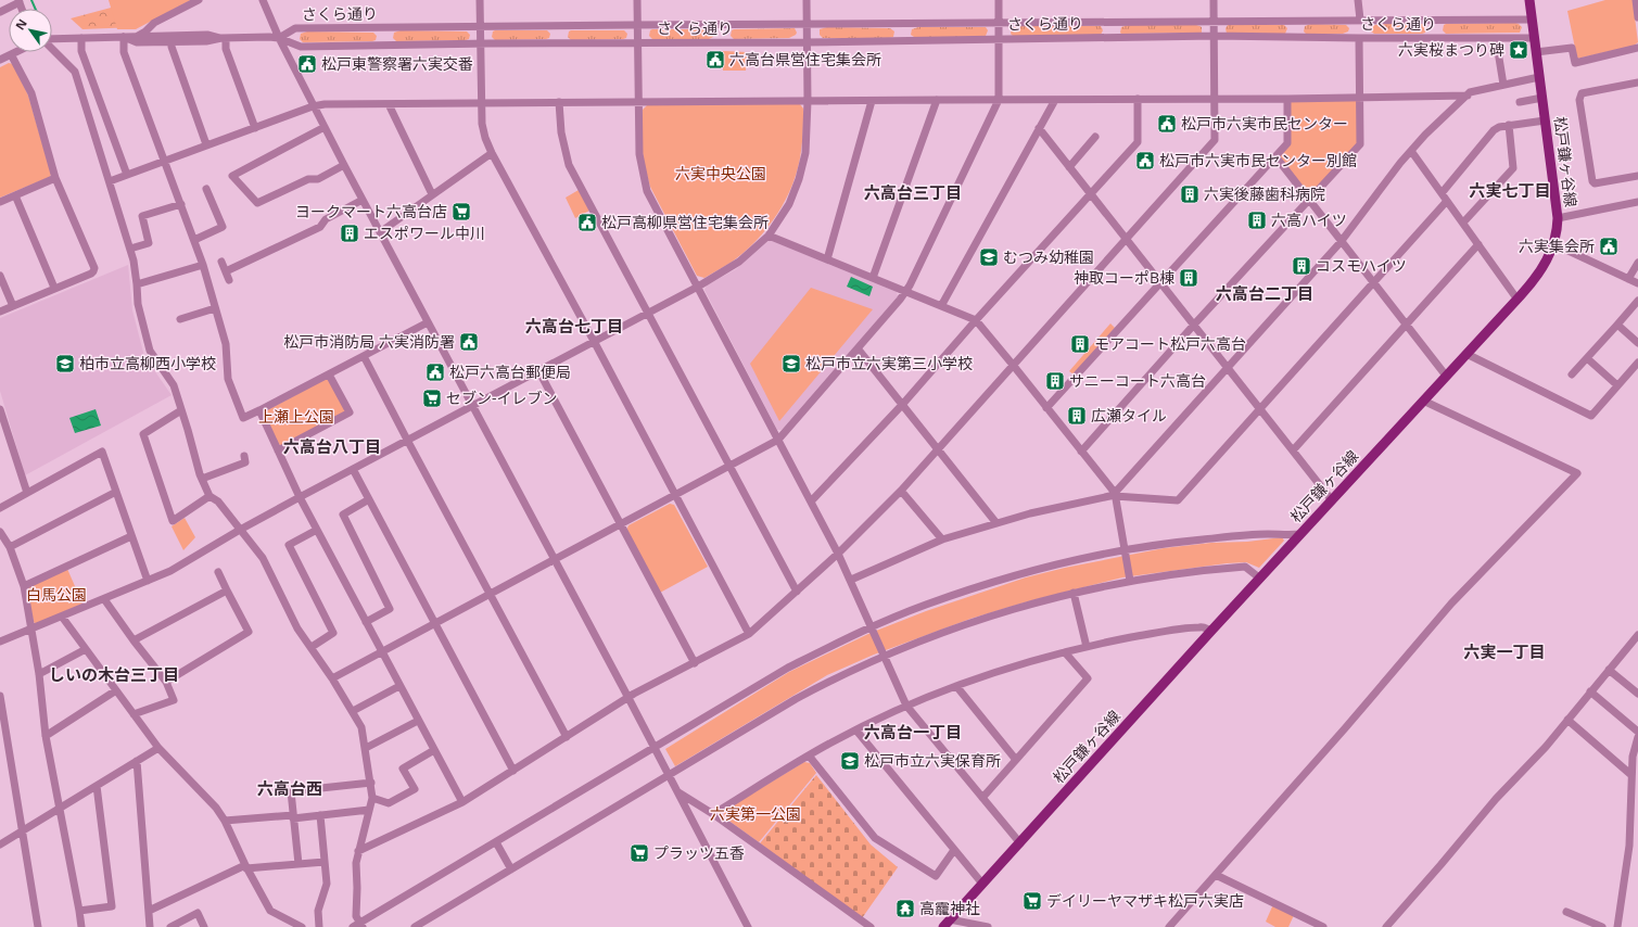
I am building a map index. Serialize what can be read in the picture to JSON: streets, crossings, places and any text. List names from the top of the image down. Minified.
{"streets":{"main road":["松戸鎌ヶ谷線"],"street":["さくら通り"]},"crossings":[["さくら通り","松戸鎌ヶ谷線"]],"districts":["六実七丁目","六高台三丁目","六高台二丁目","六高台七丁目","六高台八丁目","六実一丁目","しいの木台三丁目","六高台一丁目","六高台西"],"parks":["六実中央公園","上瀬上公園","白馬公園","六実第一公園"],"places":{"place":["六実桜まつり碑"],"public building":["六高台県営住宅集会所","松戸東警察署六実交番","松戸市六実市民センター","松戸市六実市民センター別館","松戸高柳県営住宅集会所","六実集会所","松戸市消防局 六実消防署","松戸六高台郵便局"],"building":["六実後藤歯科病院","六高ハイツ","エスポワール中川","コスモハイツ","神取コーポB棟","モアコート松戸六高台","サニーコート六高台","広瀬タイル"],"supermarket":["ヨークマート六高台店","セブン-イレブン","プラッツ五香","デイリーヤマザキ松戸六実店"],"school or university":["むつみ幼稚園","柏市立高柳西小学校","松戸市立六実第三小学校","松戸市立六実保育所"],"temple":["高靇神社"]},"north":"top left"}
